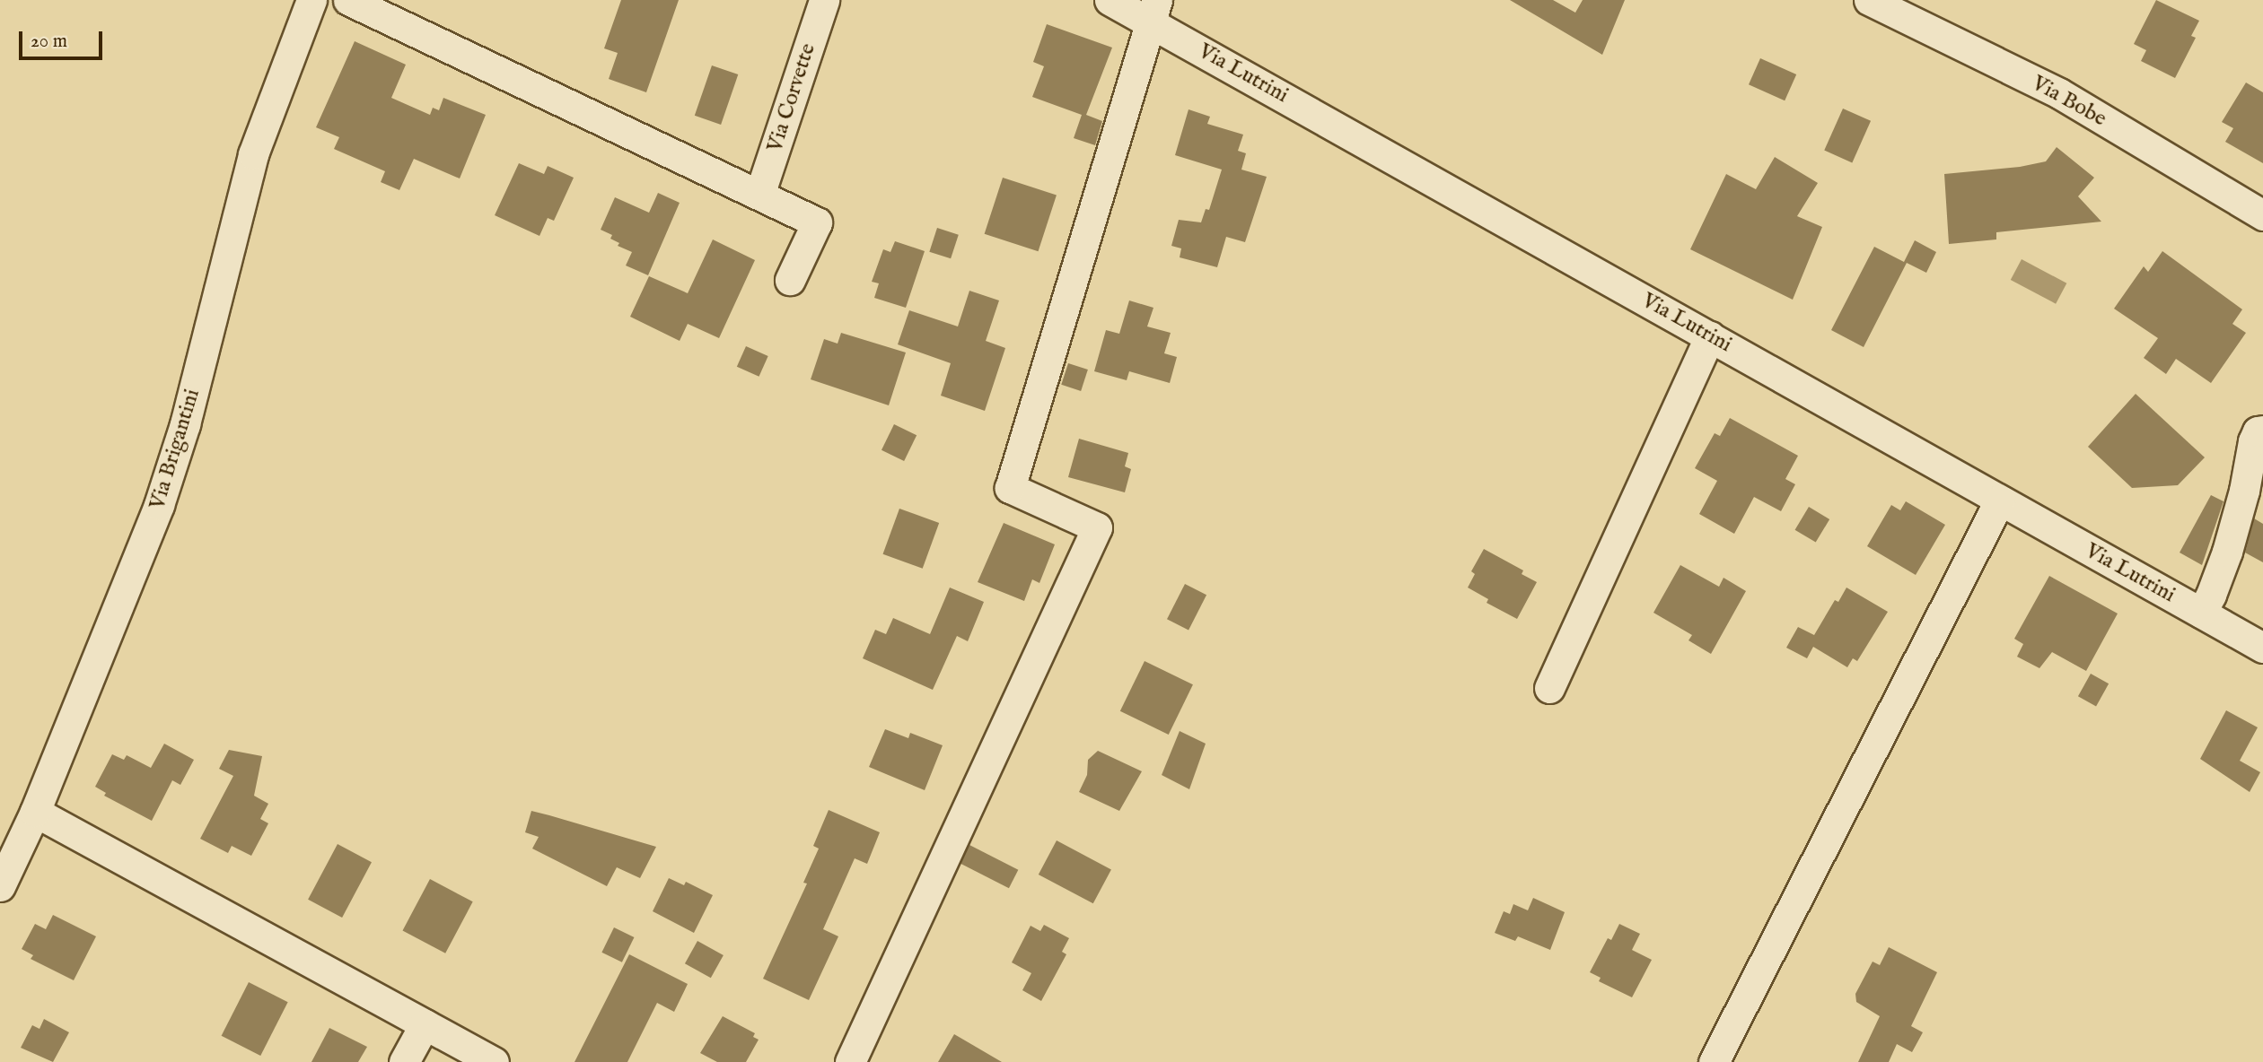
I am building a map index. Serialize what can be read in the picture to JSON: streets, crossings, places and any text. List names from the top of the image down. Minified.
{"streets":{"street":["Via Lutrini","Via Corvette","Via Bobe","Via Brigantini"]},"scale_bar":"20 m"}
